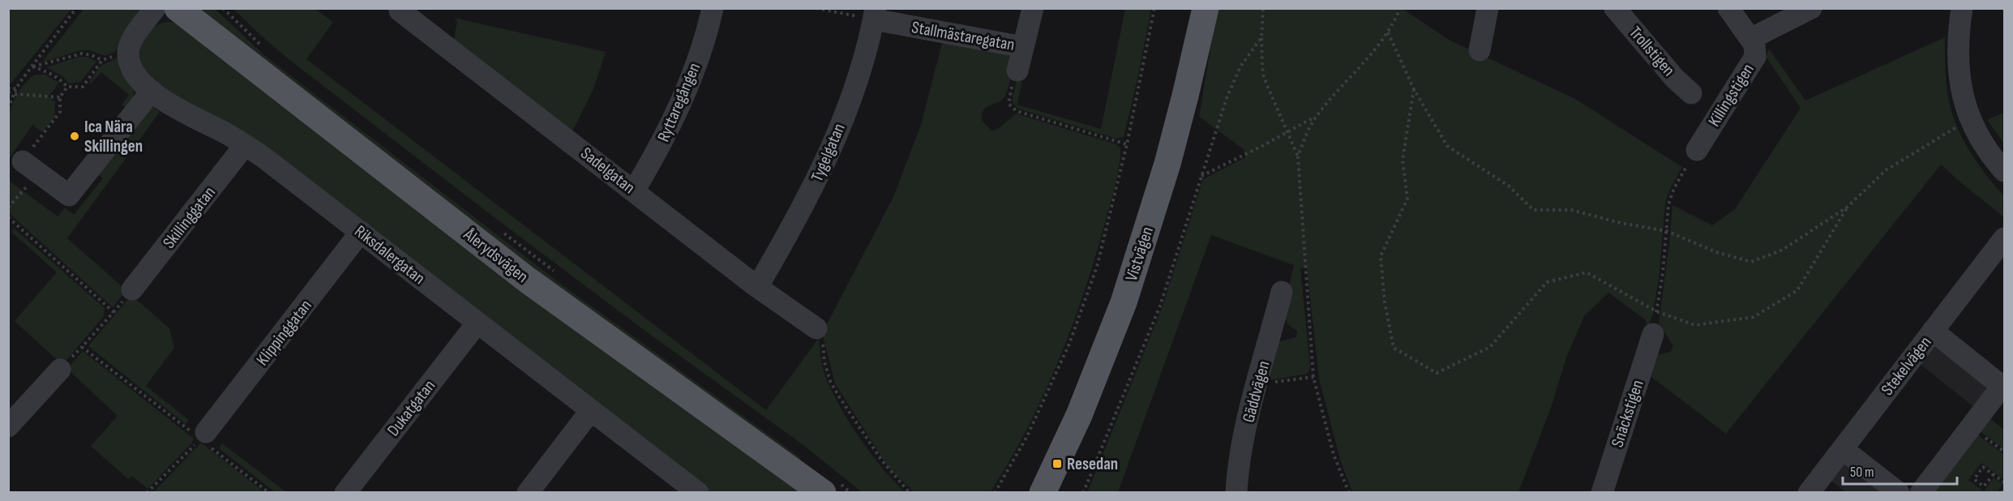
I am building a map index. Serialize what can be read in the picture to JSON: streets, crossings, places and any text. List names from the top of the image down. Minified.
{"streets":{"main road":["Vistvägen","Ålerydsvägen"],"street":["Stallmästaregatan","Trollstigen","Killingstigen","Ryttaregången","Tygelgatan","Sadelgatan","Skillinggatan","Riksdalergatan","Klippinggatan","Stekelvägen","Gäddvägen","Dukatgatan","Snäckstigen"]},"crossings":[["Stallmästaregatan","Tygelgatan"],["Ryttaregången","Sadelgatan"],["Tygelgatan","Sadelgatan"],["Skillinggatan","Riksdalergatan"],["Riksdalergatan","Klippinggatan"],["Riksdalergatan","Dukatgatan"]],"places":{"other":["Ica Nära Skillingen"],"transit":["Resedan"]},"scale_bar":"50 m"}
